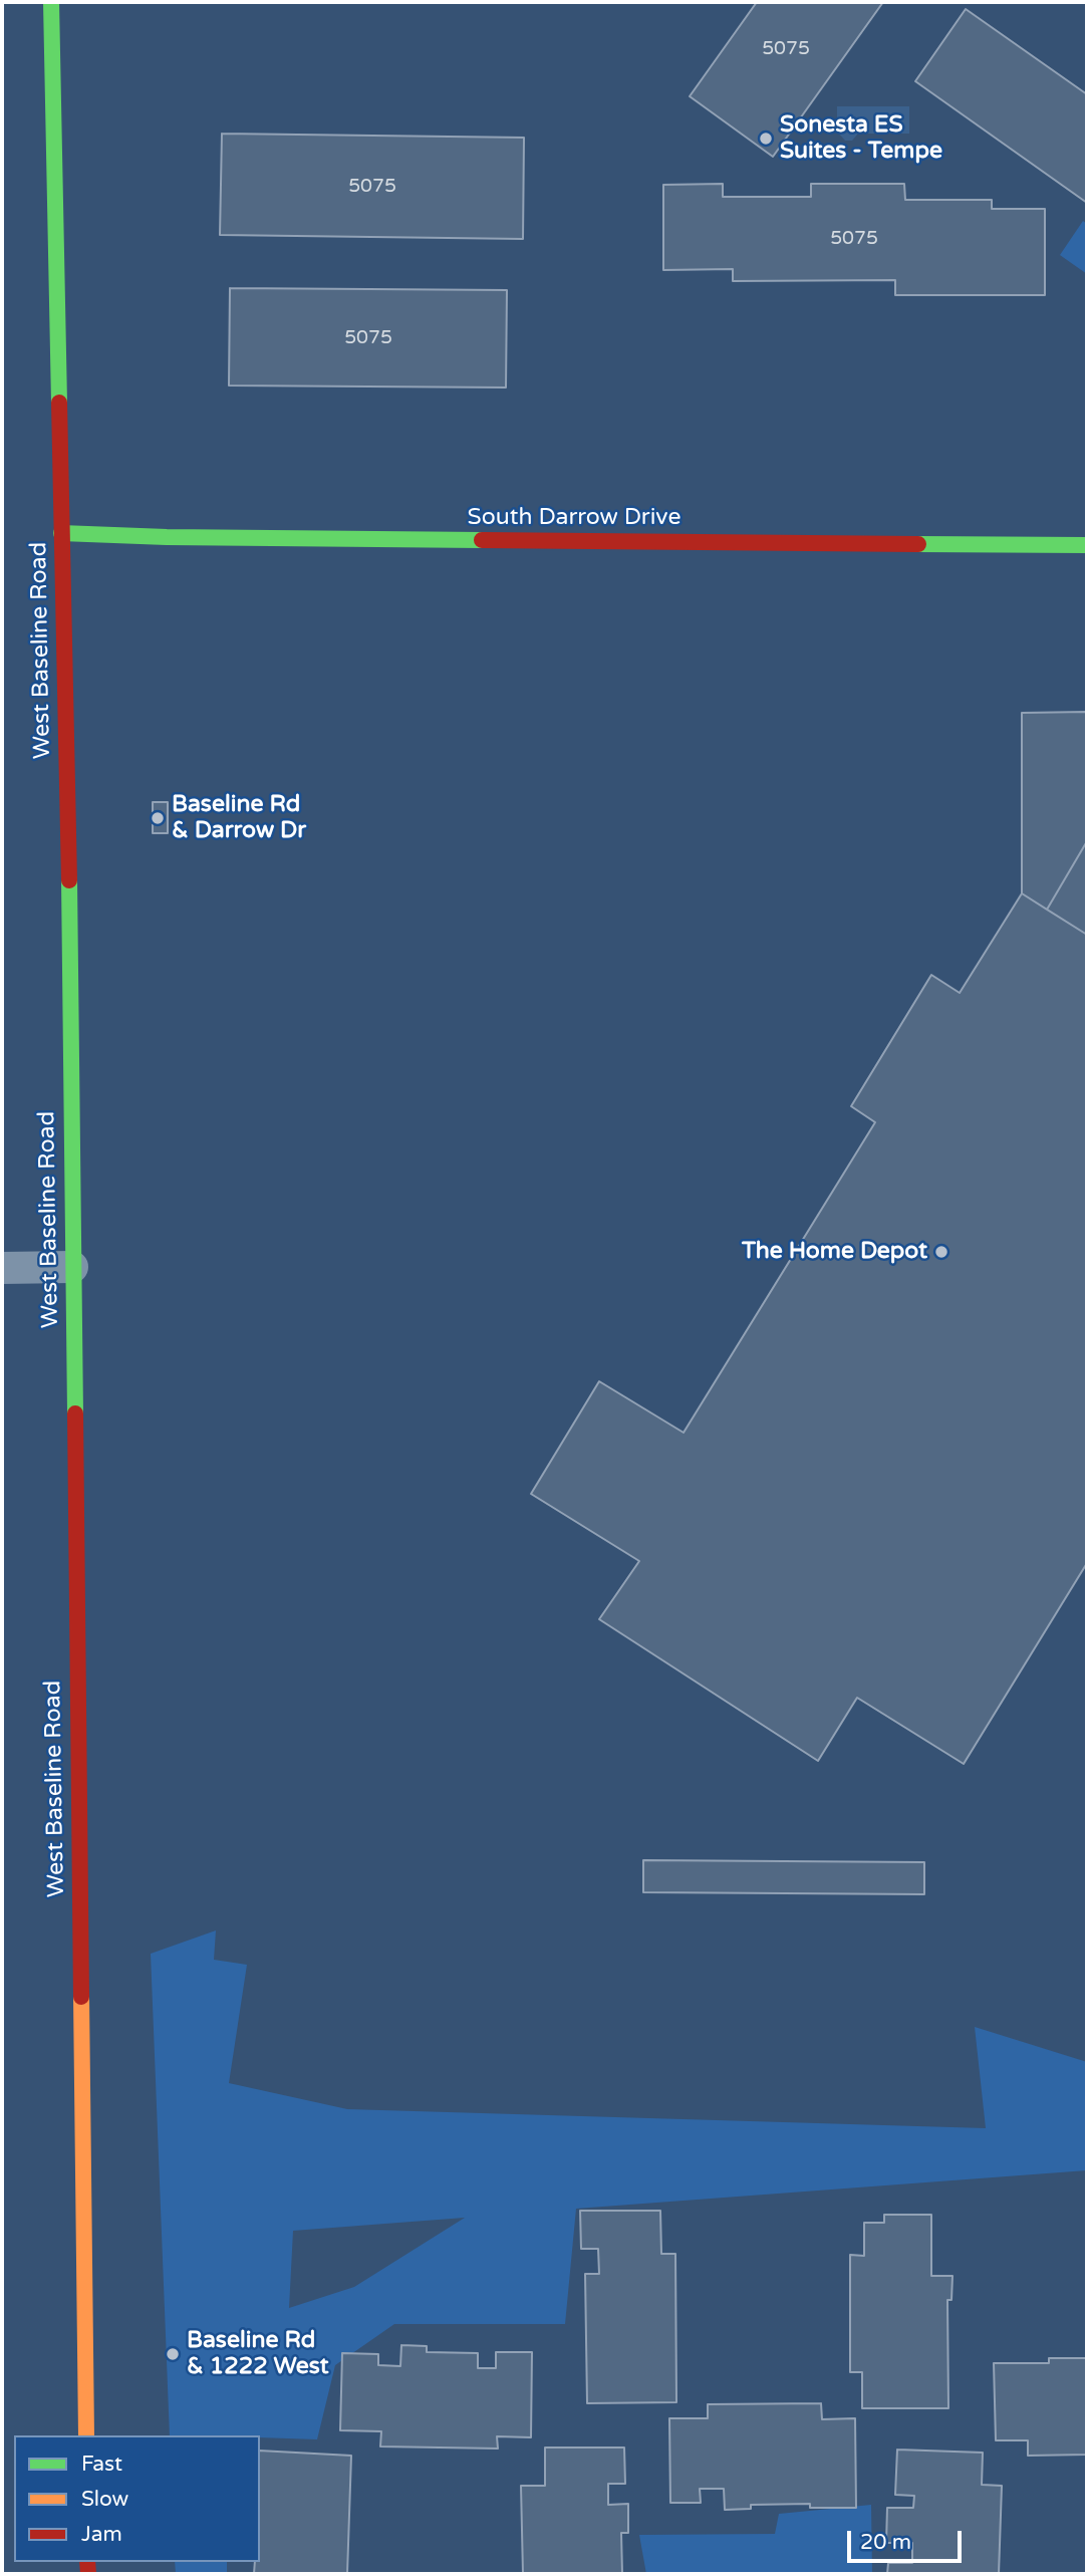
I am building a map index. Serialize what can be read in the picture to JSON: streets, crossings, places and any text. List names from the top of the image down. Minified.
{"streets":{"main road":["South Darrow Drive","West Baseline Road"]},"crossings":[["South Darrow Drive","West Baseline Road"]],"places":["Sonesta ES Suites - Tempe","Baseline Rd & Darrow Dr","The Home Depot","Baseline Rd & 1222 West"],"house_numbers":["5075","5075","5075","5075"],"legend":["Fast","Slow","Jam"],"scale_bar":"20 m"}
